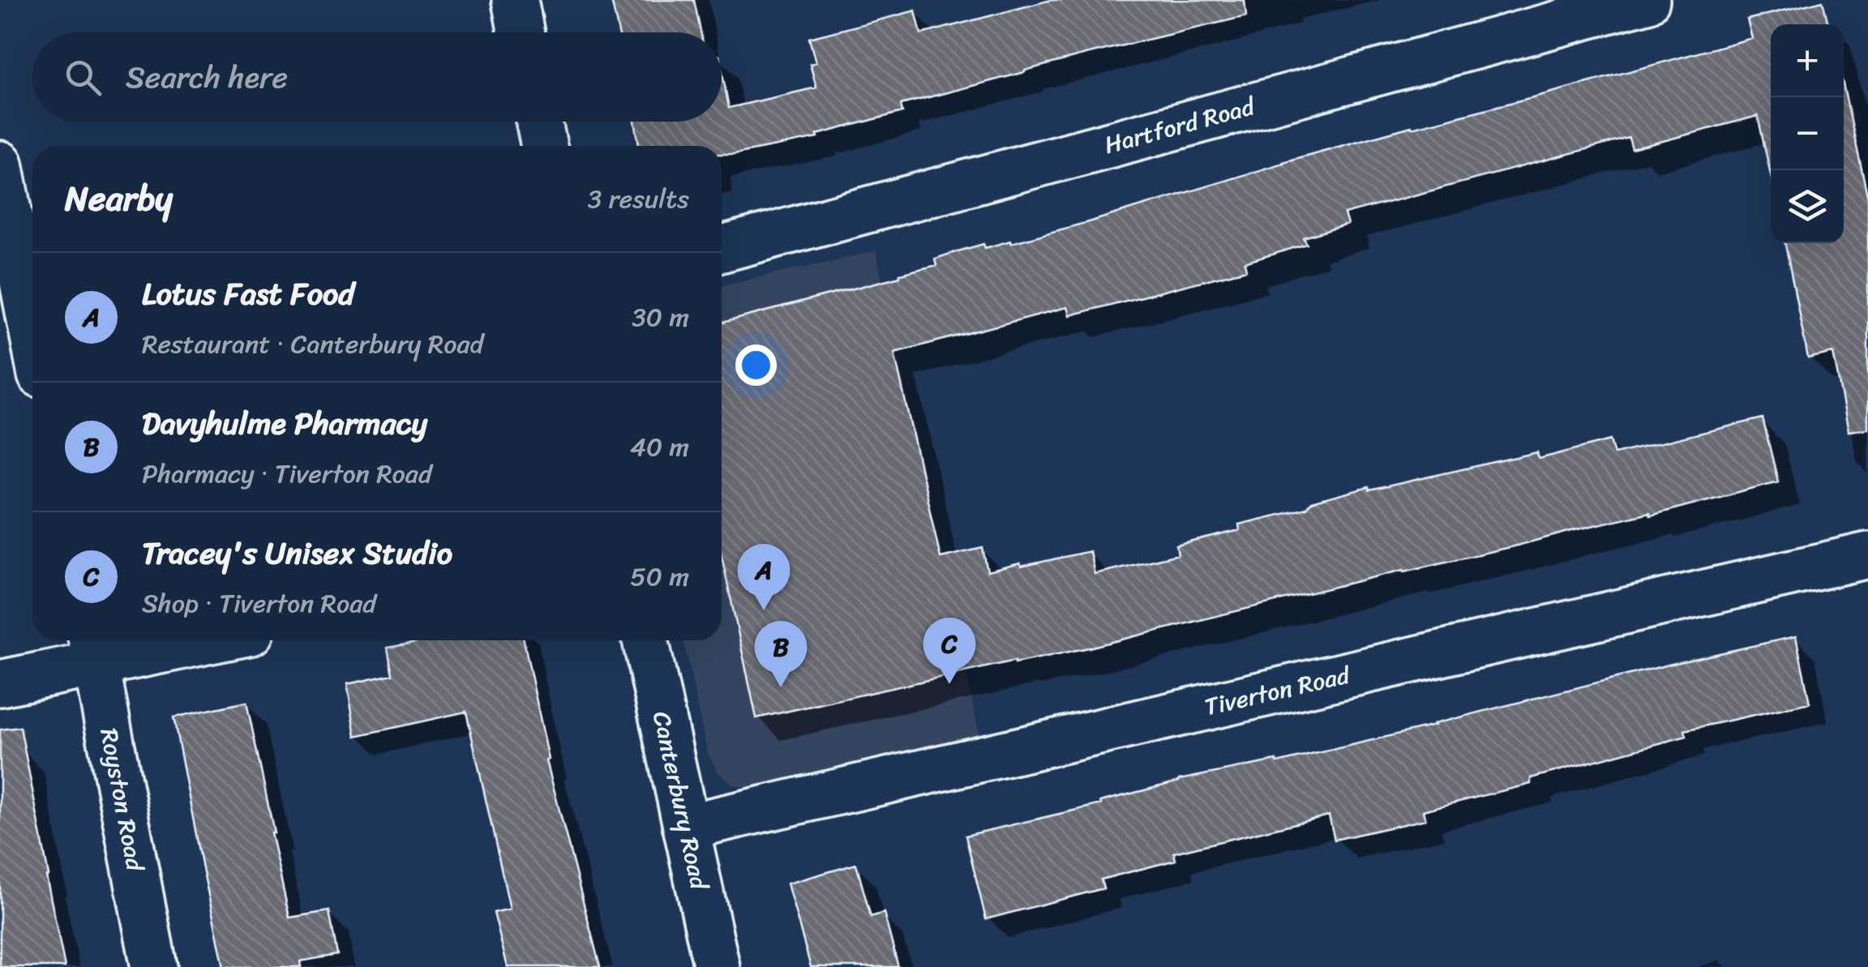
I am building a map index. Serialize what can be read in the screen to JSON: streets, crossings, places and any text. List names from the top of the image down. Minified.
{"streets":{"street":["Hartford Road","Tiverton Road","Royston Road","Canterbury Road"]},"crossings":[["Tiverton Road","Canterbury Road"]],"page":{"map_buttons":["+","−"],"search":"Search here","heading":["Nearby","3 results"],"list":[{"mark":"A","name":"Lotus Fast Food","note":"Restaurant · Canterbury Road","value":"30 m"},{"mark":"B","name":"Davyhulme Pharmacy","note":"Pharmacy · Tiverton Road","value":"40 m"},{"mark":"C","name":"Tracey's Unisex Studio","note":"Shop · Tiverton Road","value":"50 m"}],"pins":["A","C","B"]}}
